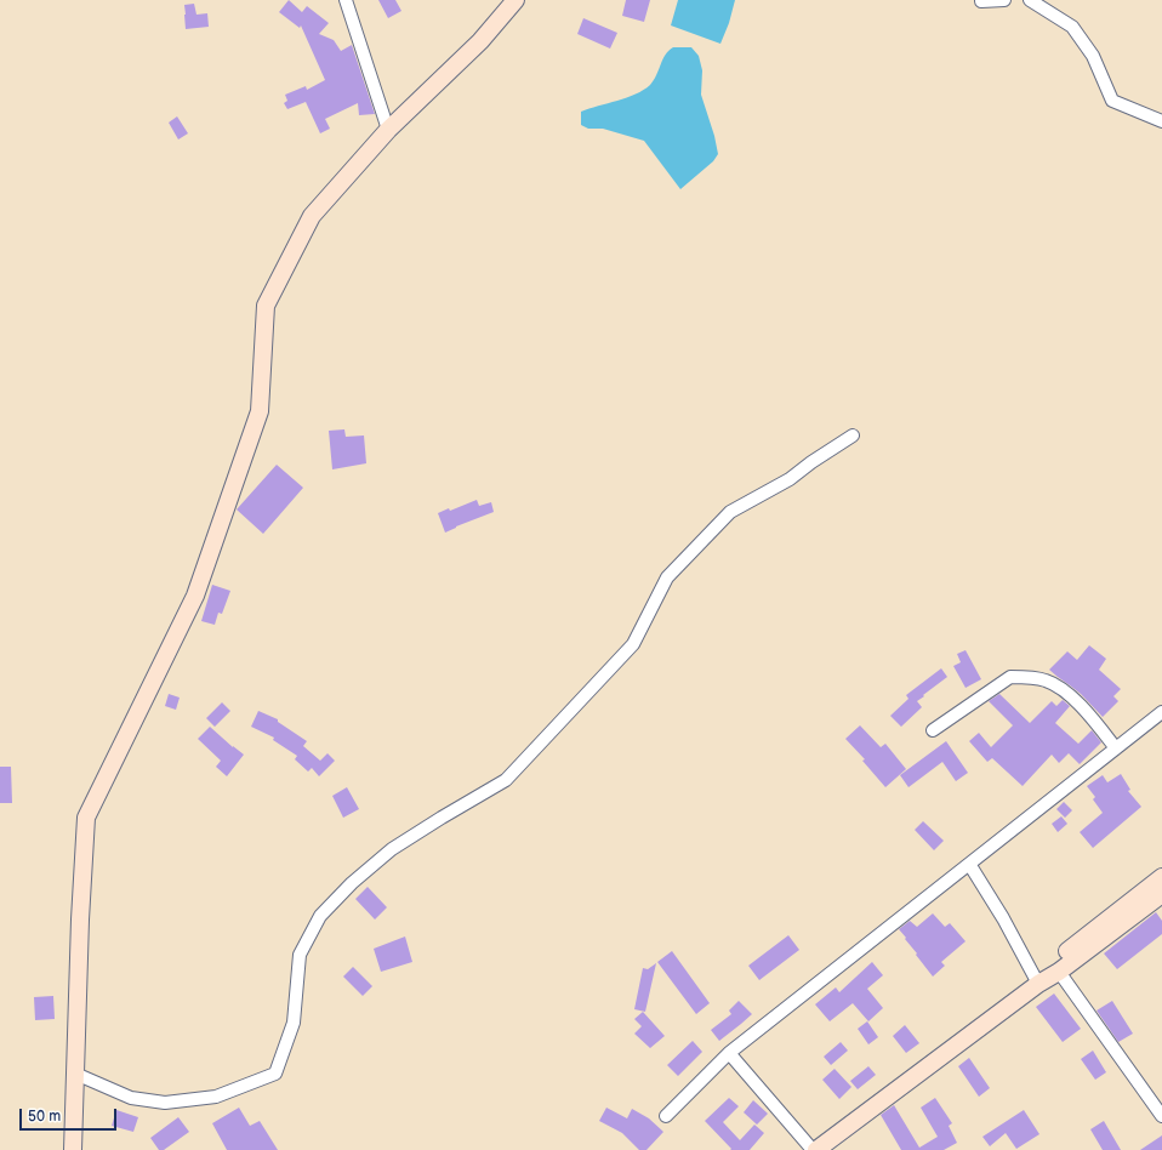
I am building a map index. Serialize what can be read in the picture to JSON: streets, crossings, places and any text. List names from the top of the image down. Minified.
{"scale_bar":"50 m"}
